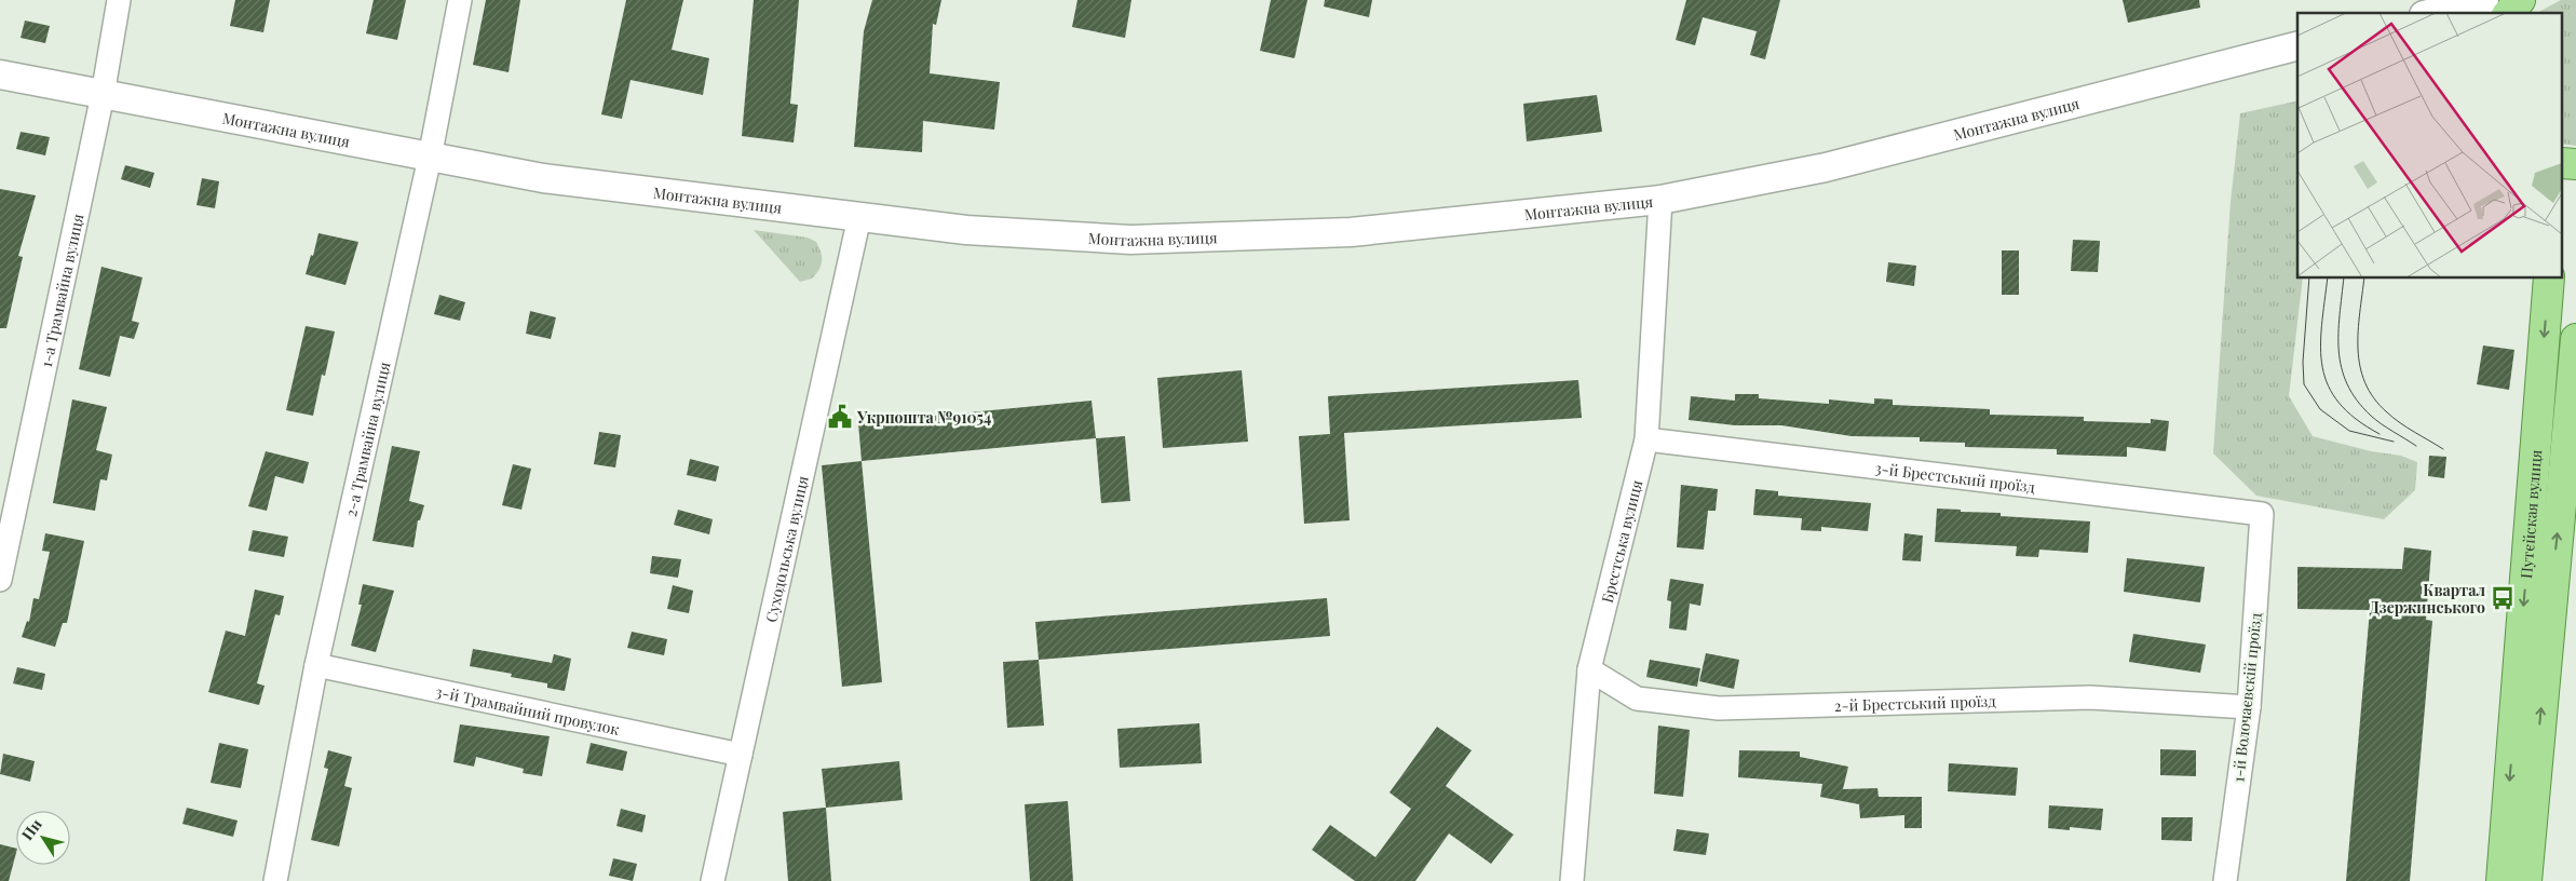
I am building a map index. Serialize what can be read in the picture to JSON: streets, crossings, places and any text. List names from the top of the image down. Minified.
{"streets":{"main road":["Путєйская вулиця"],"street":["Монтажна вулиця","1-а Трамвайна вулиця","2-а Трамвайна вулиця","3-й Брестський проїзд","Брестська вулиця","Суходольська вулиця","1-й Волочаєвскій проїзд","2-й Брестський проїзд","3-й Трамвайний провулок"]},"crossings":[["Монтажна вулиця","1-а Трамвайна вулиця"],["Монтажна вулиця","2-а Трамвайна вулиця"],["Монтажна вулиця","Брестська вулиця"],["Монтажна вулиця","Суходольська вулиця"],["2-а Трамвайна вулиця","3-й Трамвайний провулок"],["3-й Брестський проїзд","Брестська вулиця"],["3-й Брестський проїзд","1-й Волочаєвскій проїзд"],["Брестська вулиця","2-й Брестський проїзд"],["Суходольська вулиця","3-й Трамвайний провулок"],["1-й Волочаєвскій проїзд","2-й Брестський проїзд"]],"places":{"public building":["Укрпошта №91054"],"bus stop":["Квартал Дзержинського"]},"north":"top left"}
